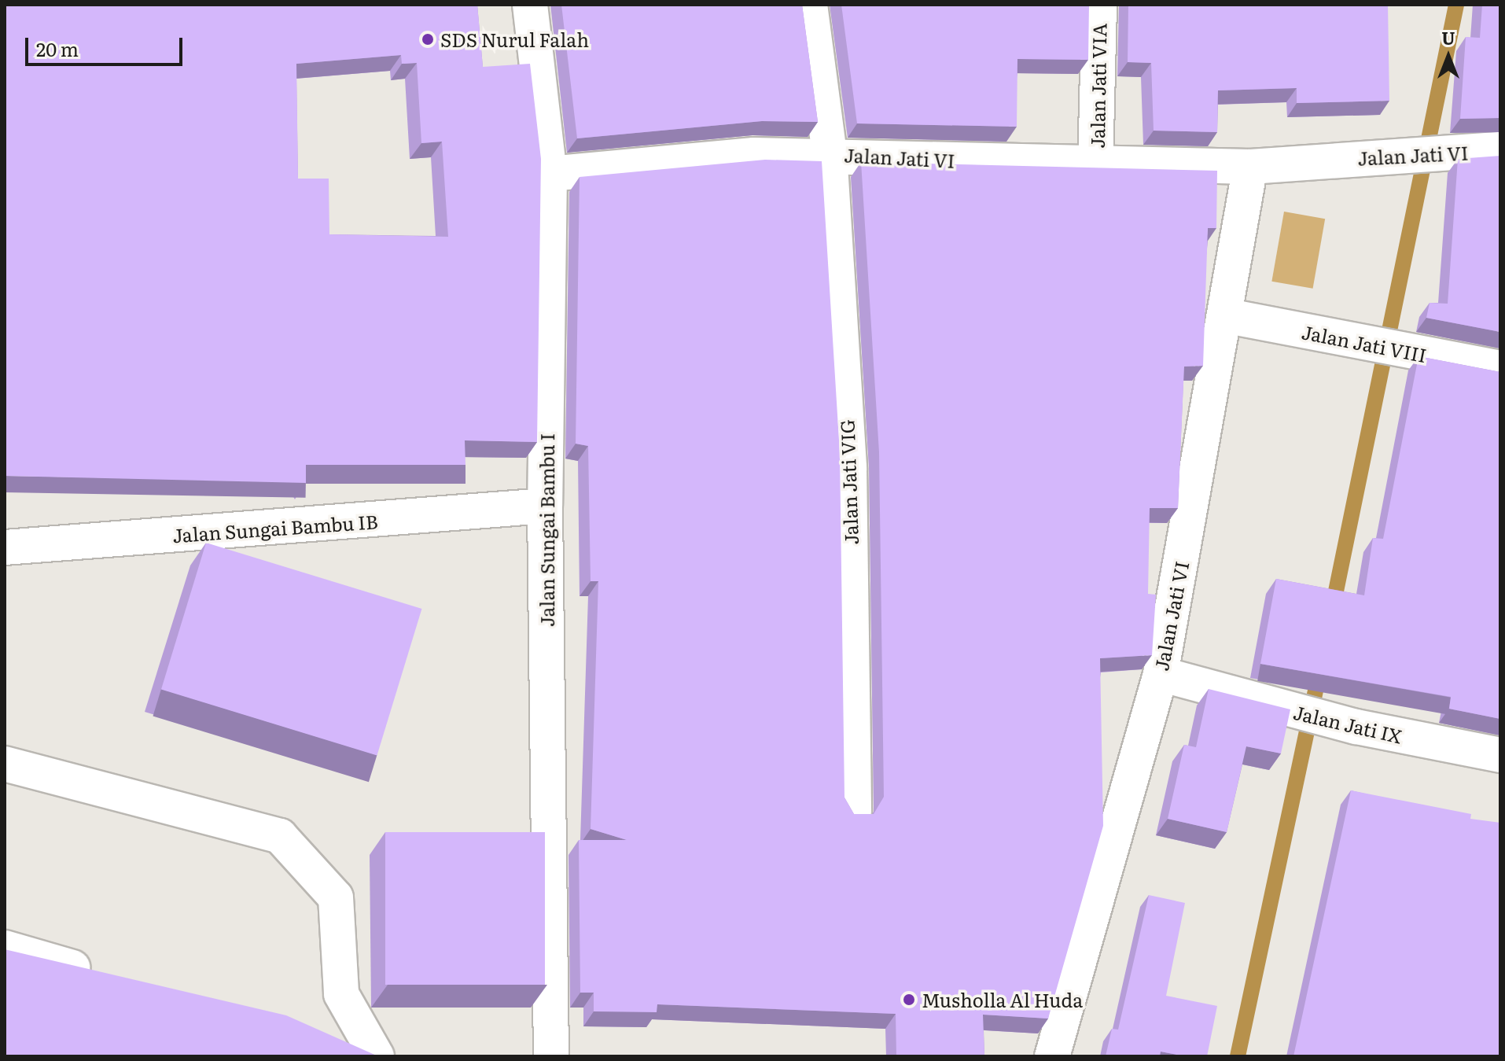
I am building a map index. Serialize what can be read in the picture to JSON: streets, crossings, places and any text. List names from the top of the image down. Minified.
{"streets":{"street":["Jalan Jati VIA","Jalan Jati VI","Jalan Jati VIII","Jalan Jati VIG","Jalan Sungai Bambu IB","Jalan Sungai Bambu I","Jalan Jati IX"]},"crossings":[["Jalan Jati VIA","Jalan Jati VI"],["Jalan Jati VI","Jalan Jati VIII"],["Jalan Jati VI","Jalan Jati VIG"],["Jalan Jati VI","Jalan Sungai Bambu I"],["Jalan Jati VI","Jalan Jati IX"],["Jalan Sungai Bambu IB","Jalan Sungai Bambu I"]],"places":["SDS Nurul Falah","Musholla Al Huda"],"scale_bar":"20 m","north":"top"}
